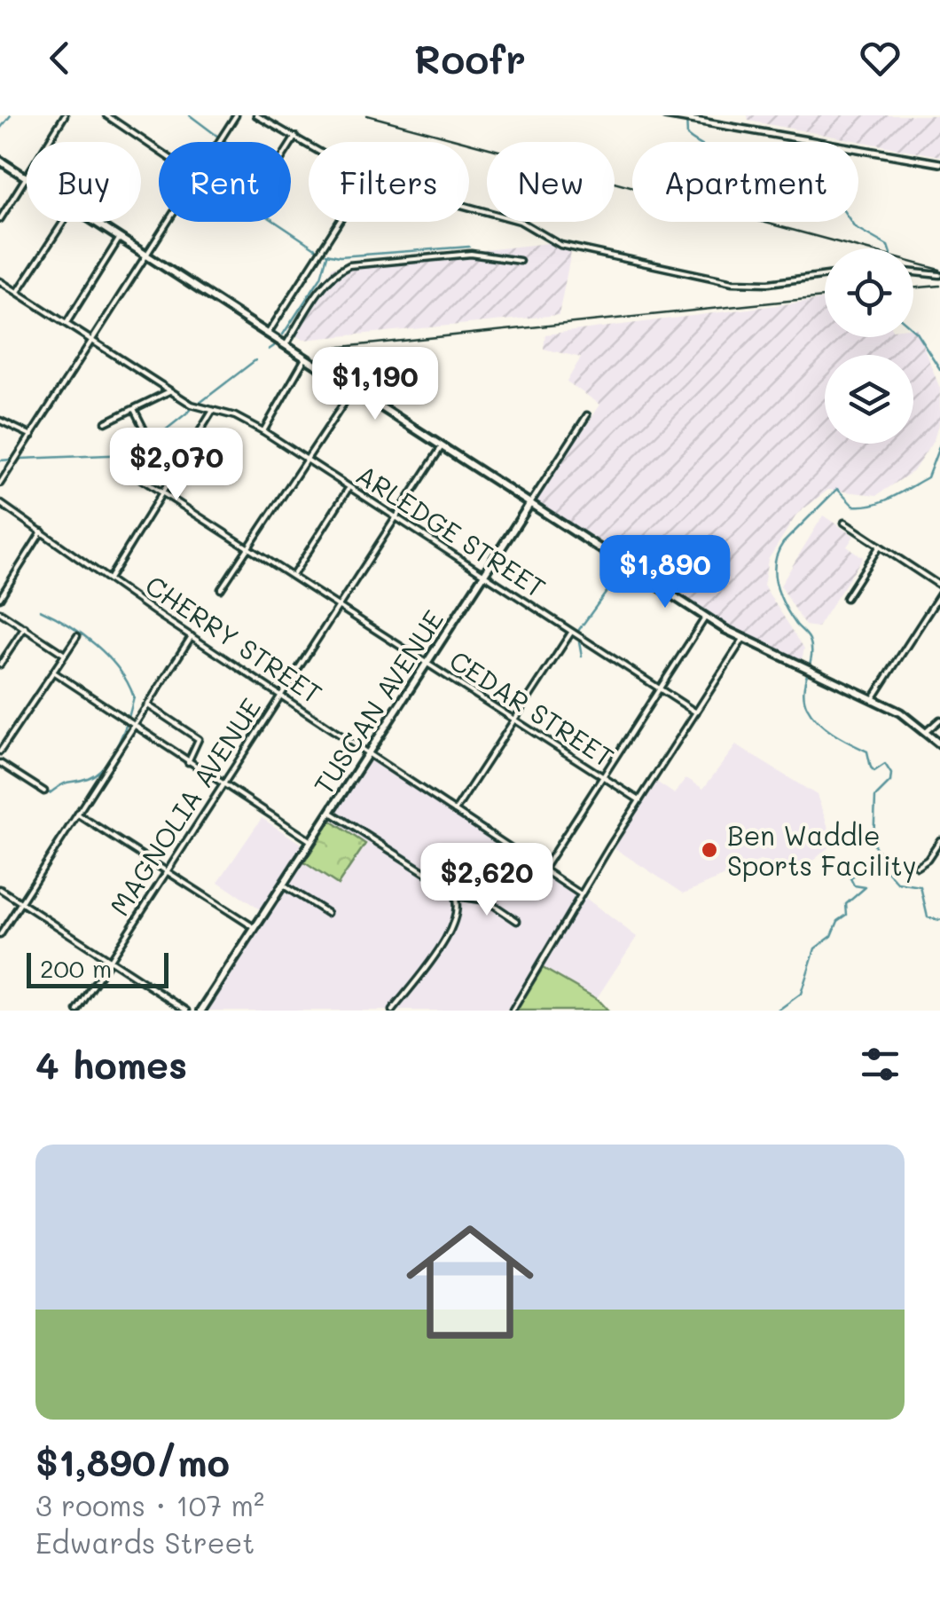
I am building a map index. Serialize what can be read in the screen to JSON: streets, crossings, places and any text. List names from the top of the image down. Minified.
{"streets":{"main road":["TUSCAN AVENUE"],"street":["ARLEDGE STREET","CHERRY STREET","CEDAR STREET","MAGNOLIA AVENUE"]},"crossings":[["ARLEDGE STREET","TUSCAN AVENUE"],["ARLEDGE STREET","MAGNOLIA AVENUE"],["CHERRY STREET","TUSCAN AVENUE"],["CHERRY STREET","MAGNOLIA AVENUE"],["TUSCAN AVENUE","CEDAR STREET"],["CEDAR STREET","MAGNOLIA AVENUE"]],"places":["Ben Waddle Sports Facility"],"scale_bar":"200 m","page":{"header":"Roofr","chip":["Buy","Rent","Filters","New","Apartment"],"price":["$1,190","$2,070","$1,890","$2,620"],"scale":"200 m","heading":"4 homes","list":[{"name":"$1,890/mo","note":"3 rooms · 107 m² · Edwards Street"}]}}
